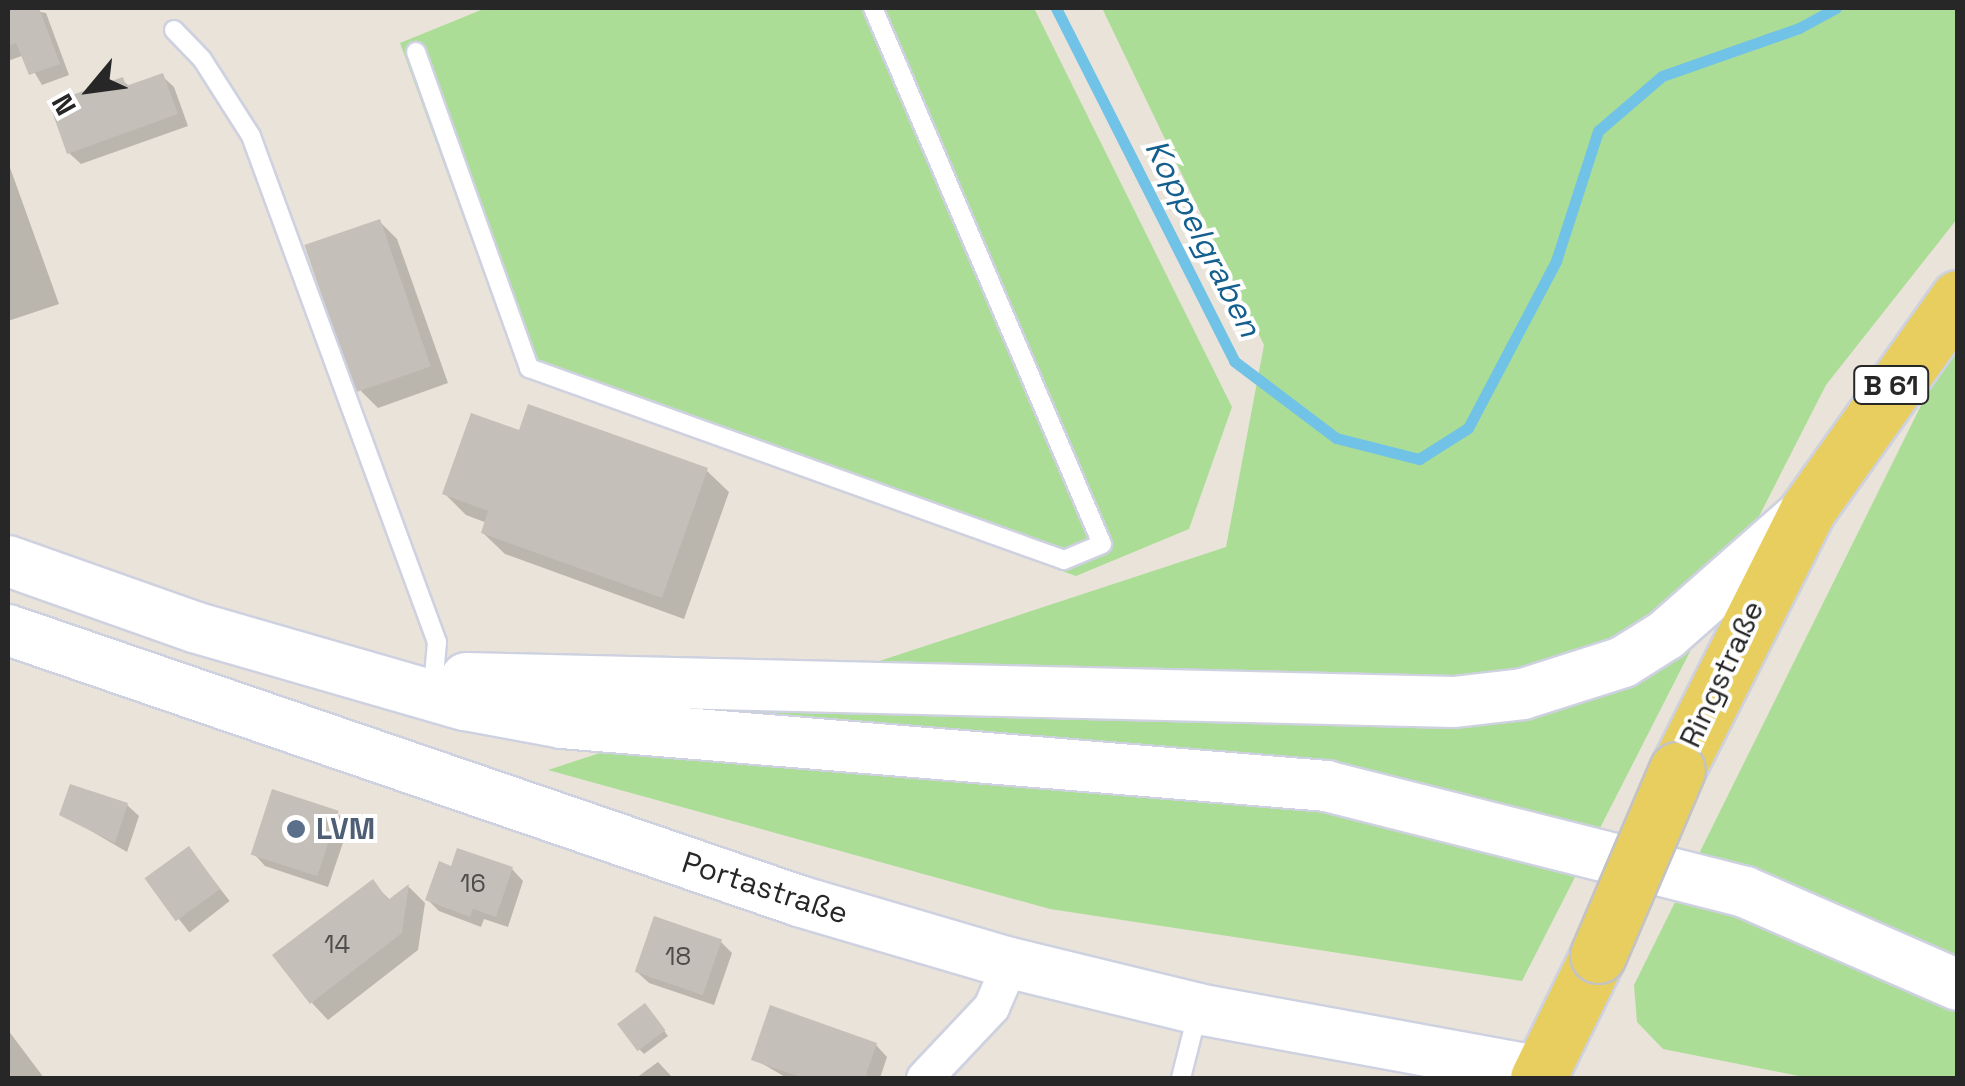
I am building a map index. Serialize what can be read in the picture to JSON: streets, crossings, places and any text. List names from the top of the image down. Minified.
{"streets":{"main road":["B 61","Ringstraße","Portastraße"]},"crossings":[["Ringstraße","Portastraße"]],"water":["Koppelgraben"],"places":["LVM"],"house_numbers":["16","14","18"],"north":"bottom left"}
